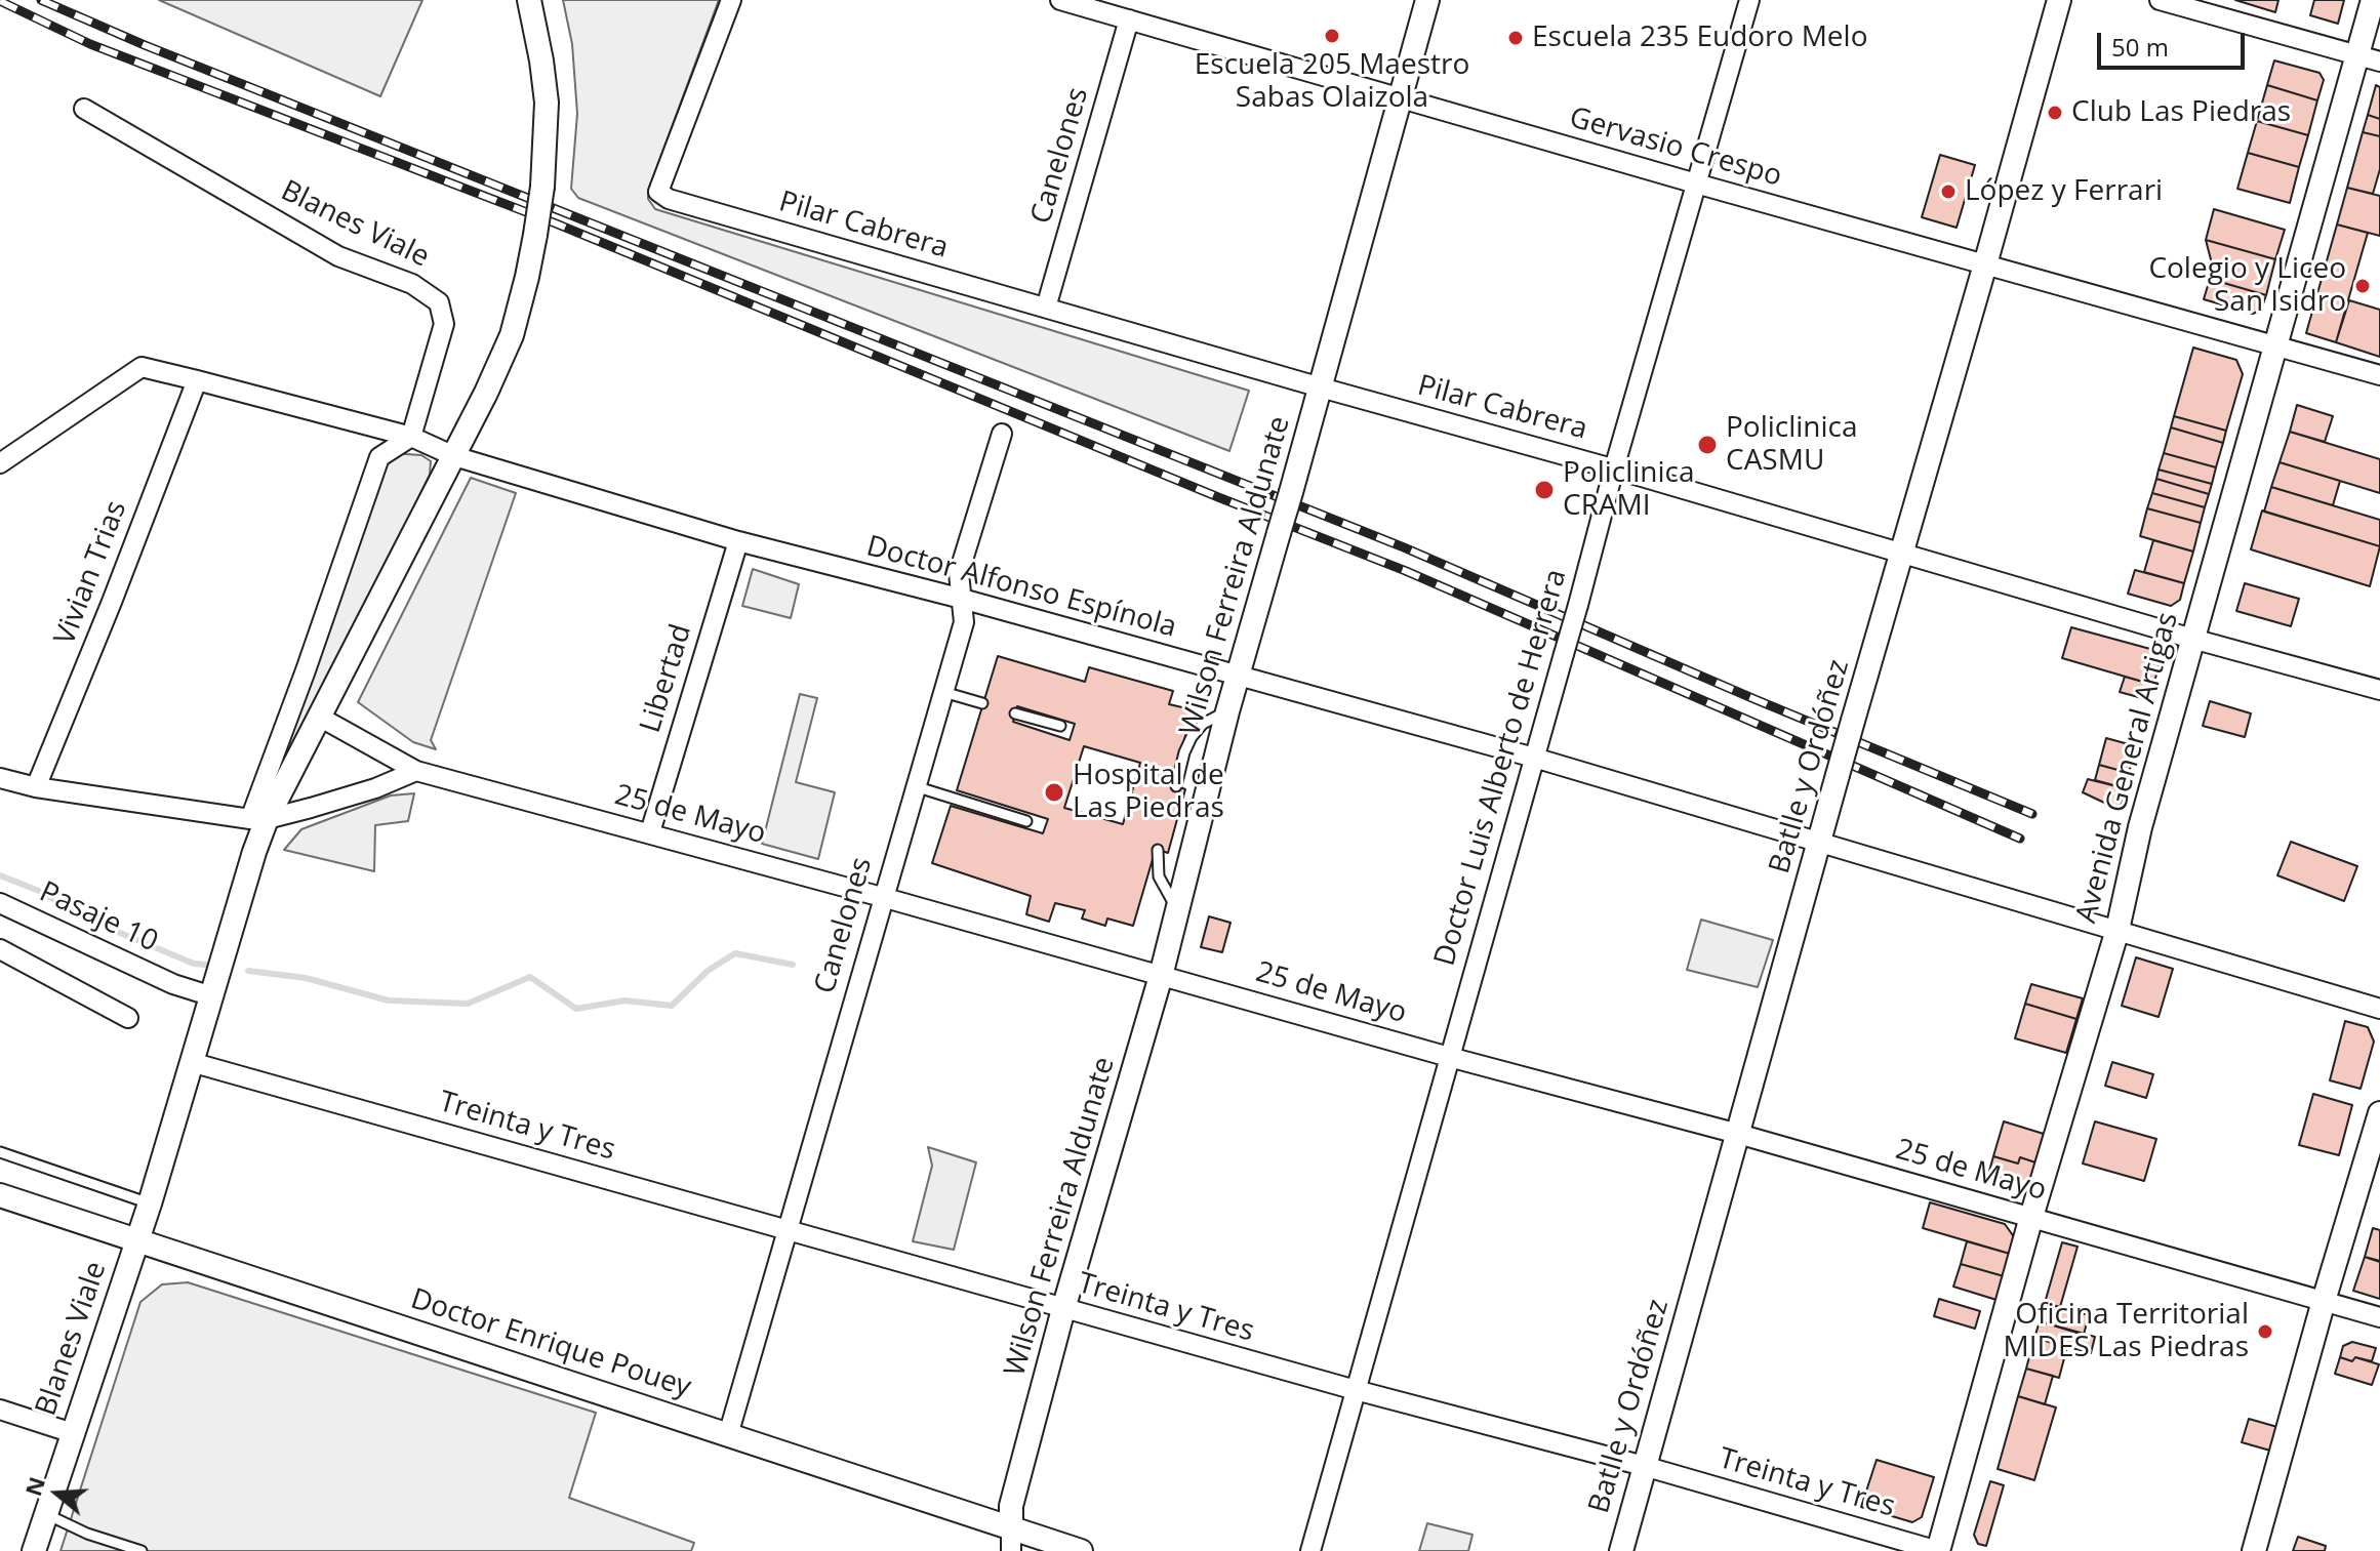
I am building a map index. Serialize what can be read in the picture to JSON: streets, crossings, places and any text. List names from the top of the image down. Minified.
{"streets":{"street":["Gervasio Crespo","Canelones","Blanes Viale","Pilar Cabrera","Vivian Trias","Wilson Ferreira Aldunate","Doctor Alfonso Espínola","Libertad","Batlle y Ordóñez","Doctor Luis Alberto de Herrera","Avenida General Artigas","25 de Mayo","Pasaje 10","Treinta y Tres","Doctor Enrique Pouey"]},"crossings":[["Gervasio Crespo","Canelones"],["Gervasio Crespo","Wilson Ferreira Aldunate"],["Gervasio Crespo","Batlle y Ordóñez"],["Gervasio Crespo","Doctor Luis Alberto de Herrera"],["Gervasio Crespo","Avenida General Artigas"],["Canelones","Pilar Cabrera"],["Canelones","Doctor Alfonso Espínola"],["Canelones","25 de Mayo"],["Canelones","Treinta y Tres"],["Canelones","Doctor Enrique Pouey"],["Blanes Viale","Doctor Alfonso Espínola"],["Blanes Viale","25 de Mayo"],["Blanes Viale","Pasaje 10"],["Blanes Viale","Treinta y Tres"],["Blanes Viale","Doctor Enrique Pouey"],["Pilar Cabrera","Wilson Ferreira Aldunate"],["Pilar Cabrera","Batlle y Ordóñez"],["Pilar Cabrera","Doctor Luis Alberto de Herrera"],["Pilar Cabrera","Avenida General Artigas"],["Vivian Trias","Doctor Alfonso Espínola"],["Wilson Ferreira Aldunate","Doctor Alfonso Espínola"],["Wilson Ferreira Aldunate","25 de Mayo"],["Wilson Ferreira Aldunate","Treinta y Tres"],["Wilson Ferreira Aldunate","Doctor Enrique Pouey"],["Doctor Alfonso Espínola","Libertad"],["Doctor Alfonso Espínola","Batlle y Ordóñez"],["Doctor Alfonso Espínola","Doctor Luis Alberto de Herrera"],["Doctor Alfonso Espínola","Avenida General Artigas"],["Libertad","25 de Mayo"],["Batlle y Ordóñez","25 de Mayo"],["Batlle y Ordóñez","Treinta y Tres"],["Doctor Luis Alberto de Herrera","25 de Mayo"],["Doctor Luis Alberto de Herrera","Treinta y Tres"],["Avenida General Artigas","25 de Mayo"],["Avenida General Artigas","Treinta y Tres"]],"places":["Escuela 205 Maestro Sabas Olaizola","Escuela 235 Eudoro Melo","Club Las Piedras","López y Ferrari","Colegio y Liceo San Isidro","Policlinica CASMU","Policlinica CRAMI","Hospital de Las Piedras","Oficina Territorial MIDES Las Piedras"],"scale_bar":"50 m","north":"left"}
